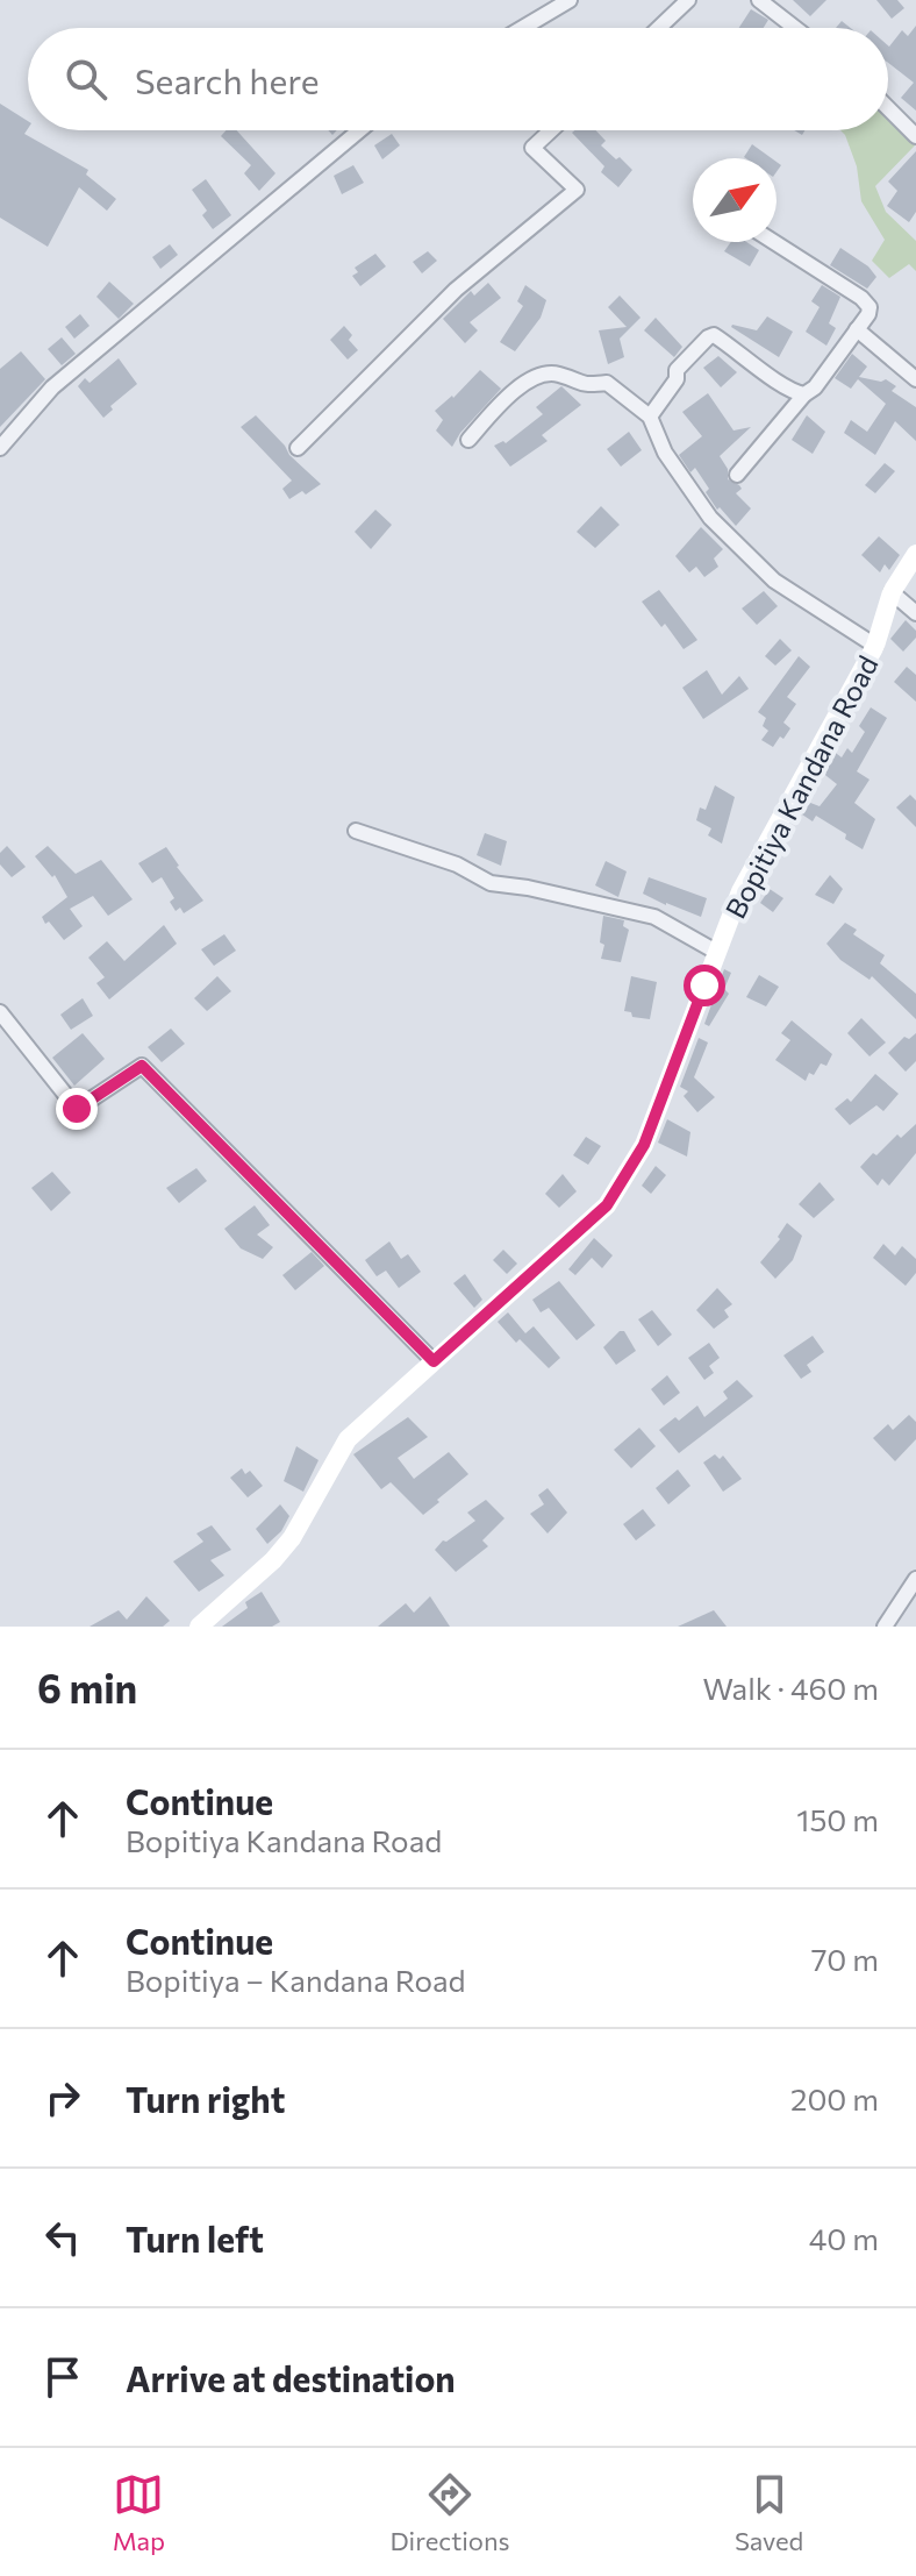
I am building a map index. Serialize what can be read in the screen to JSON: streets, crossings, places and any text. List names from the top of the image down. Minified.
{"streets":{"main road":["Bopitiya Kandana Road"]},"north":"top right","page":{"search":"Search here","heading":["6 min","Walk · 460 m"],"list":[["Continue","Bopitiya Kandana Road","150 m"],["Continue","Bopitiya – Kandana Road","70 m"],["Turn right","200 m"],["Turn left","40 m"],"Arrive at destination"],"nav":["Map","Directions","Saved"]}}
